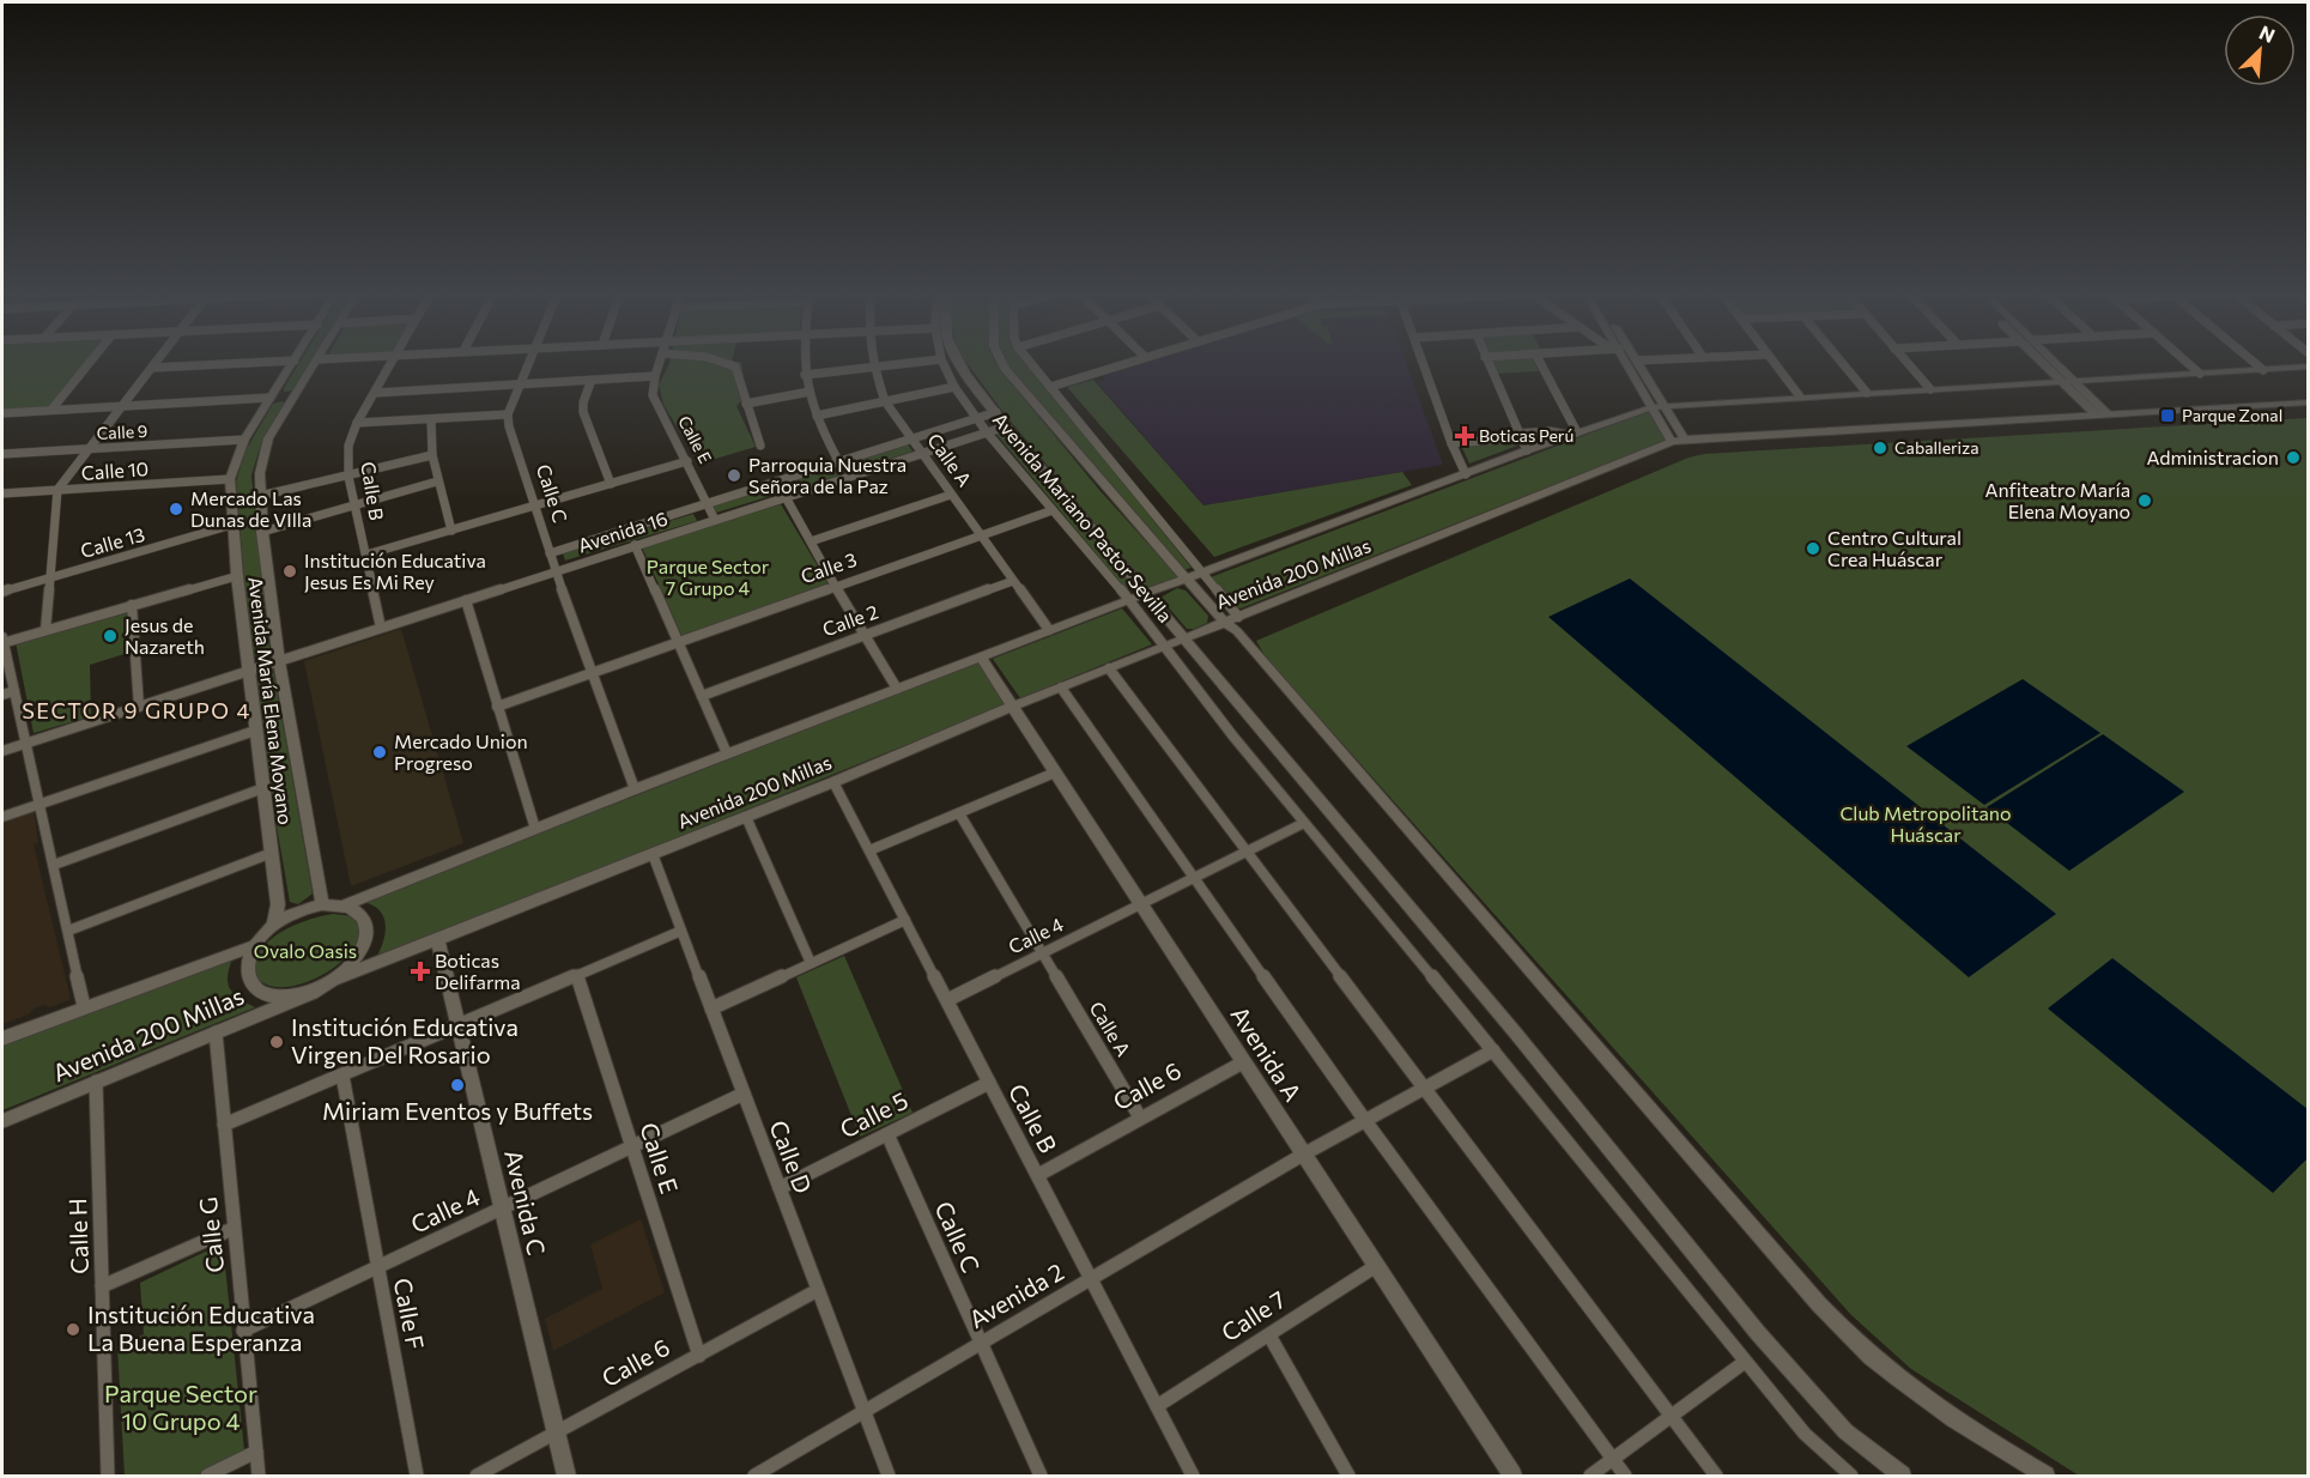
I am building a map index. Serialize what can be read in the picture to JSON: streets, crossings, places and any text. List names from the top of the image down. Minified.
{"streets":{"street":["Calle 9","Calle E","Calle A","Calle 10","Calle B","Calle C","Avenida Mariano Pastor Sevilla","Avenida 16","Calle 13","Calle 3","Avenida 200 Millas","Calle 2","Avenida María Elena Moyano","Calle 4","Avenida A","Calle 6","Calle 5","Calle D","Avenida C","Calle G","Calle H","Avenida 2","Calle F","Calle 7"]},"crossings":[["Calle 9","Avenida María Elena Moyano"],["Calle E","Avenida 16"],["Calle E","Calle 4"],["Calle E","Calle 6"],["Calle A","Avenida 16"],["Calle A","Calle 3"],["Calle A","Avenida 200 Millas"],["Calle A","Calle 2"],["Calle A","Calle 4"],["Calle A","Calle 6"],["Calle 10","Avenida María Elena Moyano"],["Calle B","Avenida 16"],["Calle B","Avenida 200 Millas"],["Calle B","Calle 4"],["Calle B","Calle 6"],["Calle B","Calle 5"],["Calle B","Avenida 2"],["Calle B","Calle 7"],["Calle C","Avenida 16"],["Calle C","Calle 3"],["Calle C","Avenida 200 Millas"],["Calle C","Calle 5"],["Calle C","Avenida 2"],["Avenida Mariano Pastor Sevilla","Avenida 16"],["Avenida Mariano Pastor Sevilla","Calle 3"],["Avenida Mariano Pastor Sevilla","Avenida 200 Millas"],["Avenida Mariano Pastor Sevilla","Calle 4"],["Avenida Mariano Pastor Sevilla","Avenida 2"],["Avenida 16","Avenida María Elena Moyano"],["Calle 13","Avenida María Elena Moyano"],["Avenida 200 Millas","Avenida María Elena Moyano"],["Avenida 200 Millas","Avenida A"],["Avenida 200 Millas","Calle D"],["Avenida 200 Millas","Avenida C"],["Avenida 200 Millas","Calle G"],["Avenida 200 Millas","Calle H"],["Calle 4","Avenida A"],["Calle 4","Calle D"],["Calle 4","Avenida C"],["Calle 4","Calle G"],["Calle 4","Calle F"],["Avenida A","Calle 6"],["Avenida A","Avenida 2"],["Avenida A","Calle 7"],["Calle 6","Calle D"],["Calle 6","Avenida C"],["Calle 5","Calle D"],["Calle D","Avenida 2"]],"districts":["SECTOR 9 GRUPO 4"],"parks":["Parque Sector 7 Grupo 4","Club Metropolitano Huáscar","Ovalo Oasis","Parque Sector 10 Grupo 4"],"places":{"transit":["Parque Zonal"],"health":["Boticas Perú","Boticas Delifarma"],"other":["Caballeriza","Administracion","Parroquia Nuestra Señora de la Paz","Anfiteatro María Elena Moyano","Mercado Las Dunas de VIlla","Centro Cultural Crea Huáscar","Institución Educativa Jesus Es Mi Rey","Jesus de Nazareth","Mercado Union Progreso","Institución Educativa Virgen Del Rosario","Miriam Eventos y Buffets","Institución Educativa La Buena Esperanza"]},"north":"top right"}
